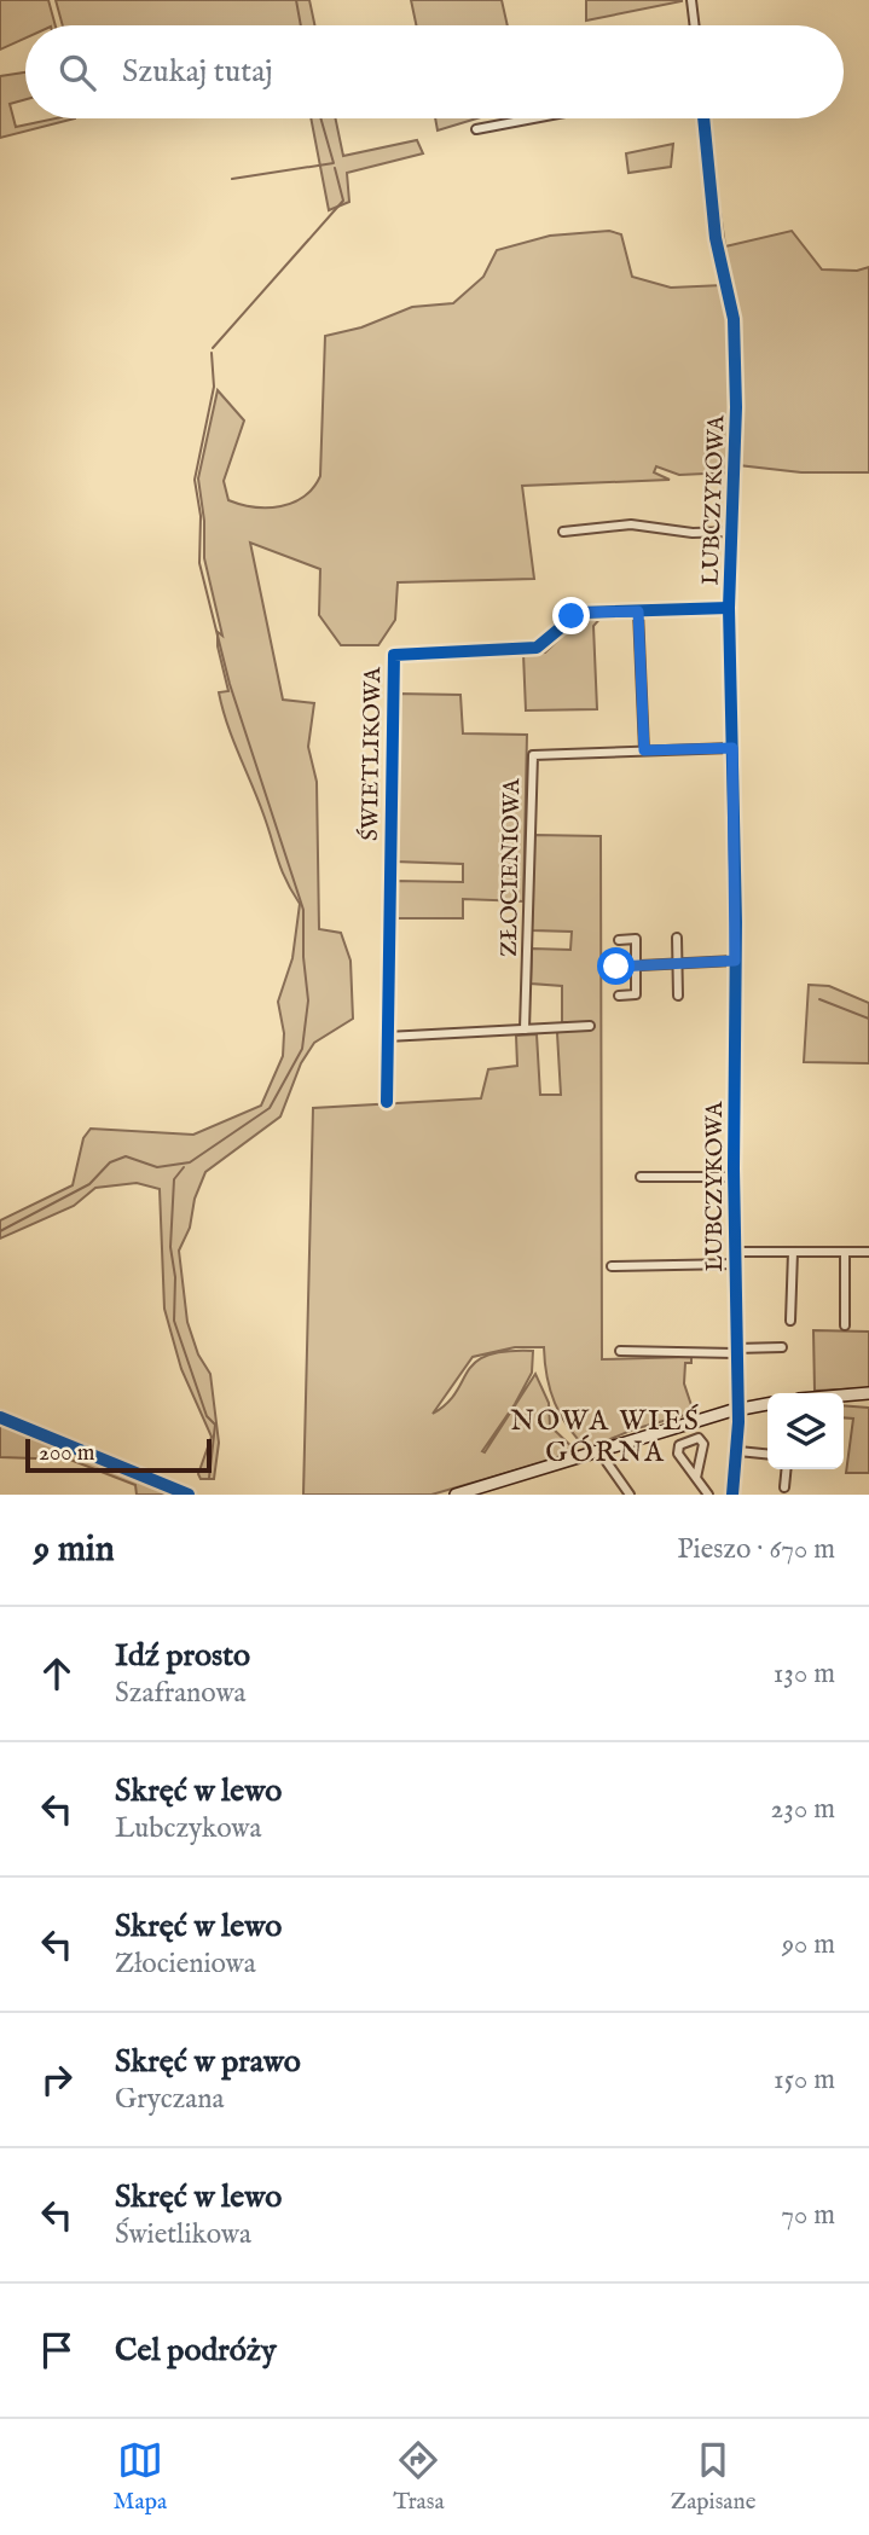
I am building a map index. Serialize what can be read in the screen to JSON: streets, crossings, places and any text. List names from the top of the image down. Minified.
{"streets":{"street":["LUBCZYKOWA","ŚWIETLIKOWA","ZŁOCIENIOWA"]},"crossings":[["LUBCZYKOWA","ŚWIETLIKOWA"],["LUBCZYKOWA","ZŁOCIENIOWA"]],"districts":["NOWA WIEŚ GÓRNA"],"scale_bar":"200 m","page":{"search":"Szukaj tutaj","scale":"200 m","heading":["9 min","Pieszo · 670 m"],"list":[["Idź prosto","Szafranowa","130 m"],["Skręć w lewo","Lubczykowa","230 m"],["Skręć w lewo","Złocieniowa","90 m"],["Skręć w prawo","Gryczana","150 m"],["Skręć w lewo","Świetlikowa","70 m"],"Cel podróży"],"nav":["Mapa","Trasa","Zapisane"]}}
